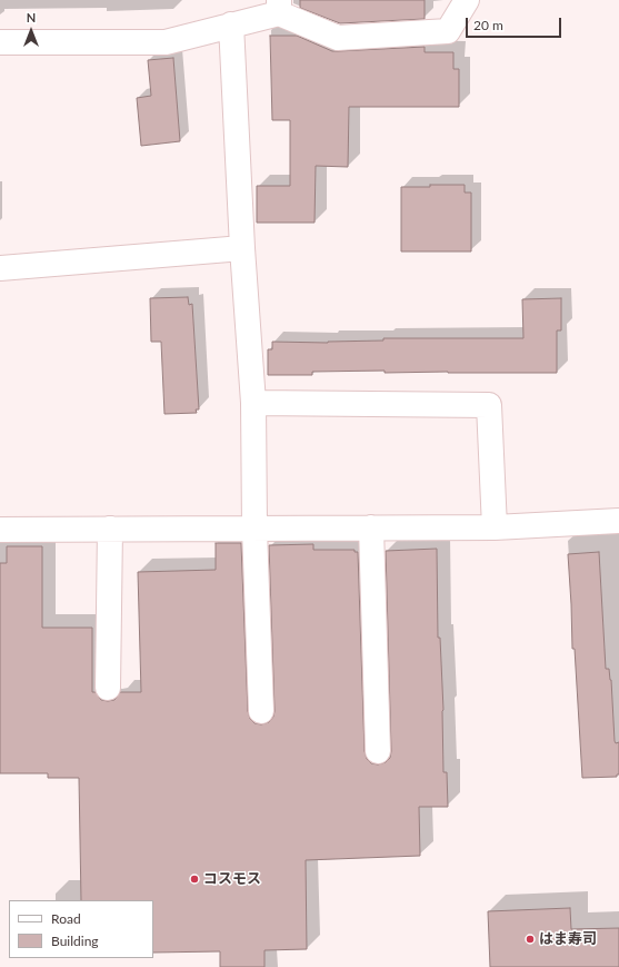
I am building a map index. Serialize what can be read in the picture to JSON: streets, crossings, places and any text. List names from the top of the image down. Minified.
{"places":["コスモス","はま寿司"],"legend":["Road","Building"],"scale_bar":"20 m","north":"top"}
